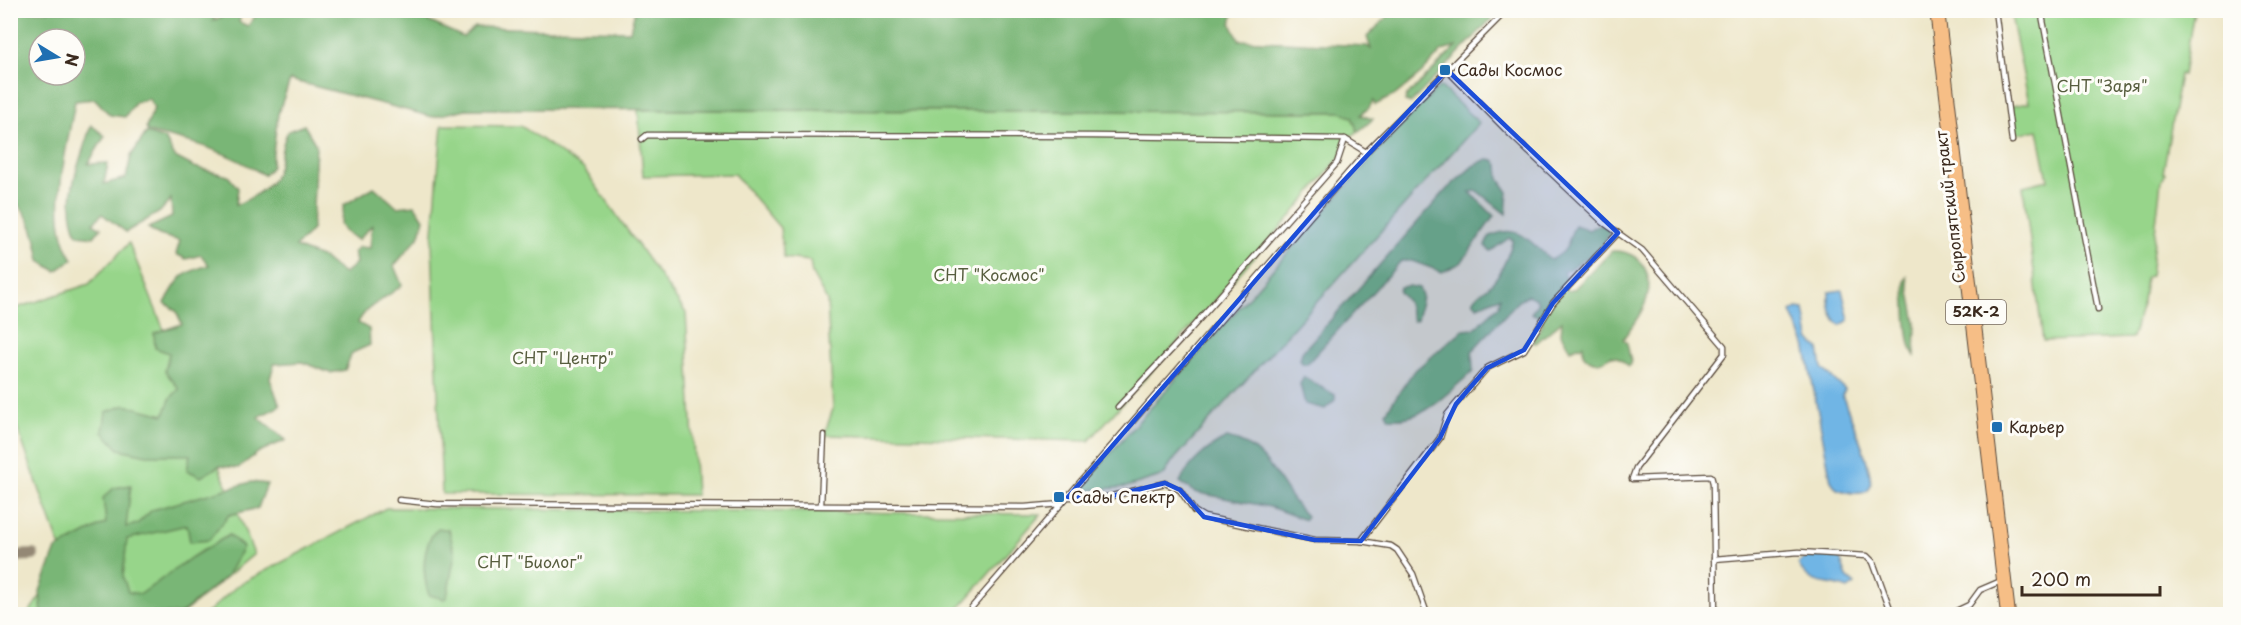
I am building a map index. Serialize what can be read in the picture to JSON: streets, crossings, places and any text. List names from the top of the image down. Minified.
{"streets":{"main road":["Сыропятский тракт","52К-2"]},"parks":["СНТ \"Заря\"","СНТ \"Космос\"","СНТ \"Центр\"","СНТ \"Биолог\""],"places":{"transit":["Сады Космос","Карьер","Сады Спектр"]},"scale_bar":"200 m","north":"right"}
